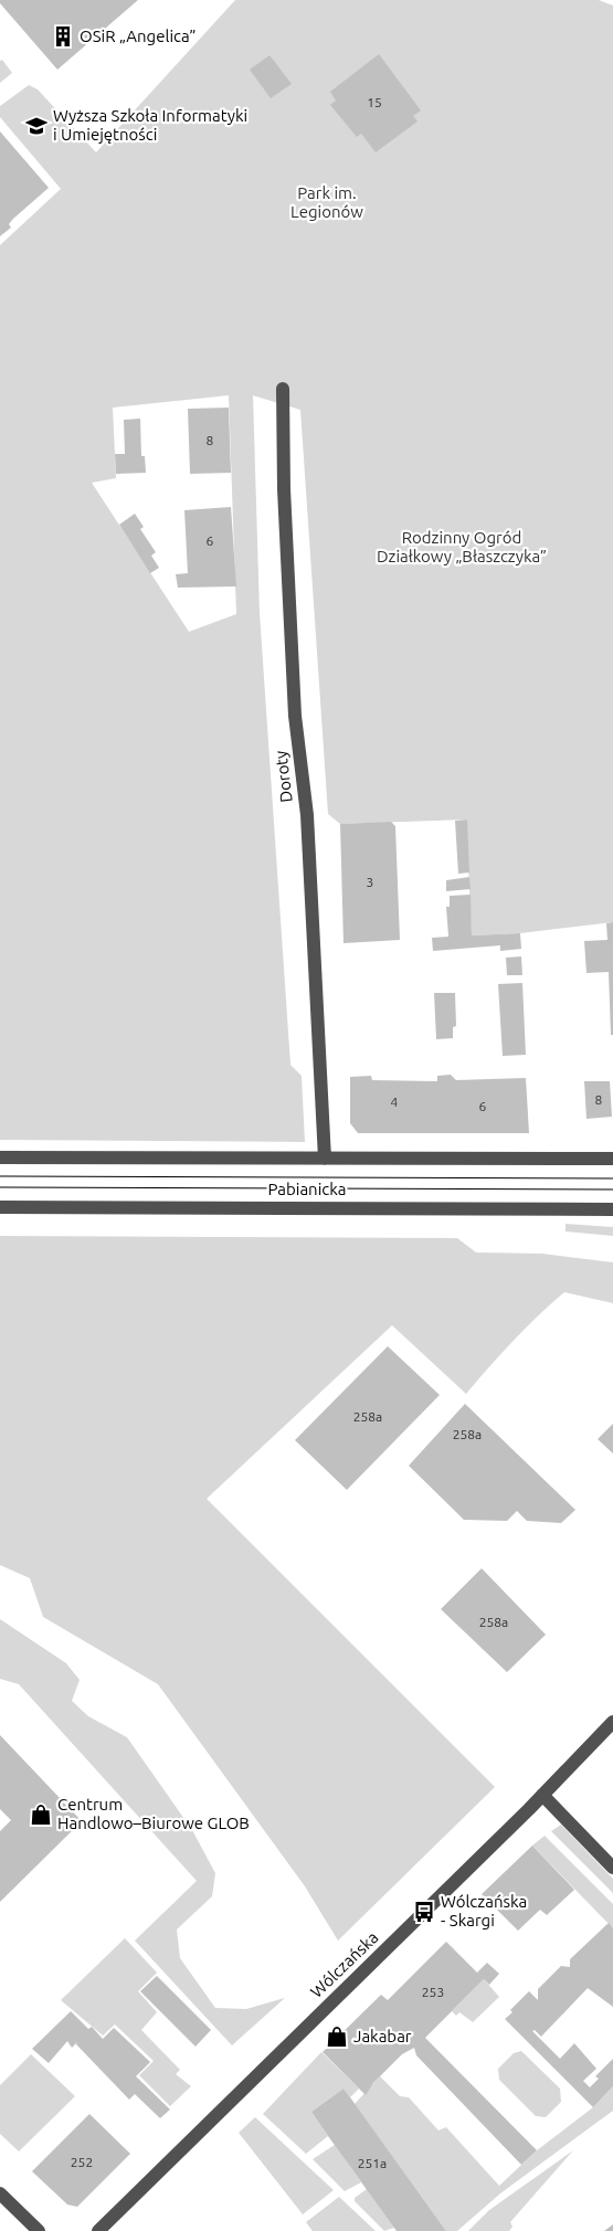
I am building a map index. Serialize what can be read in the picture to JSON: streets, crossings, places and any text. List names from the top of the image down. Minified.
{"streets":{"street":["Doroty","Pabianicka","Wólczańska"]},"crossings":[["Doroty","Pabianicka"]],"parks":["Park im. Legionów","Rodzinny Ogród Działkowy „Błaszczyka”"],"places":{"building":["OSiR „Angelica”"],"school or university":["Wyższa Szkoła Informatyki i Umiejętności"],"shop":["Centrum Handlowo–Biurowe GLOB","Jakabar"],"bus stop":["Wólczańska - Skargi"]},"house_numbers":["15","8","6","3","8","4","6","258a","258a","258a","253","252","251a"]}
